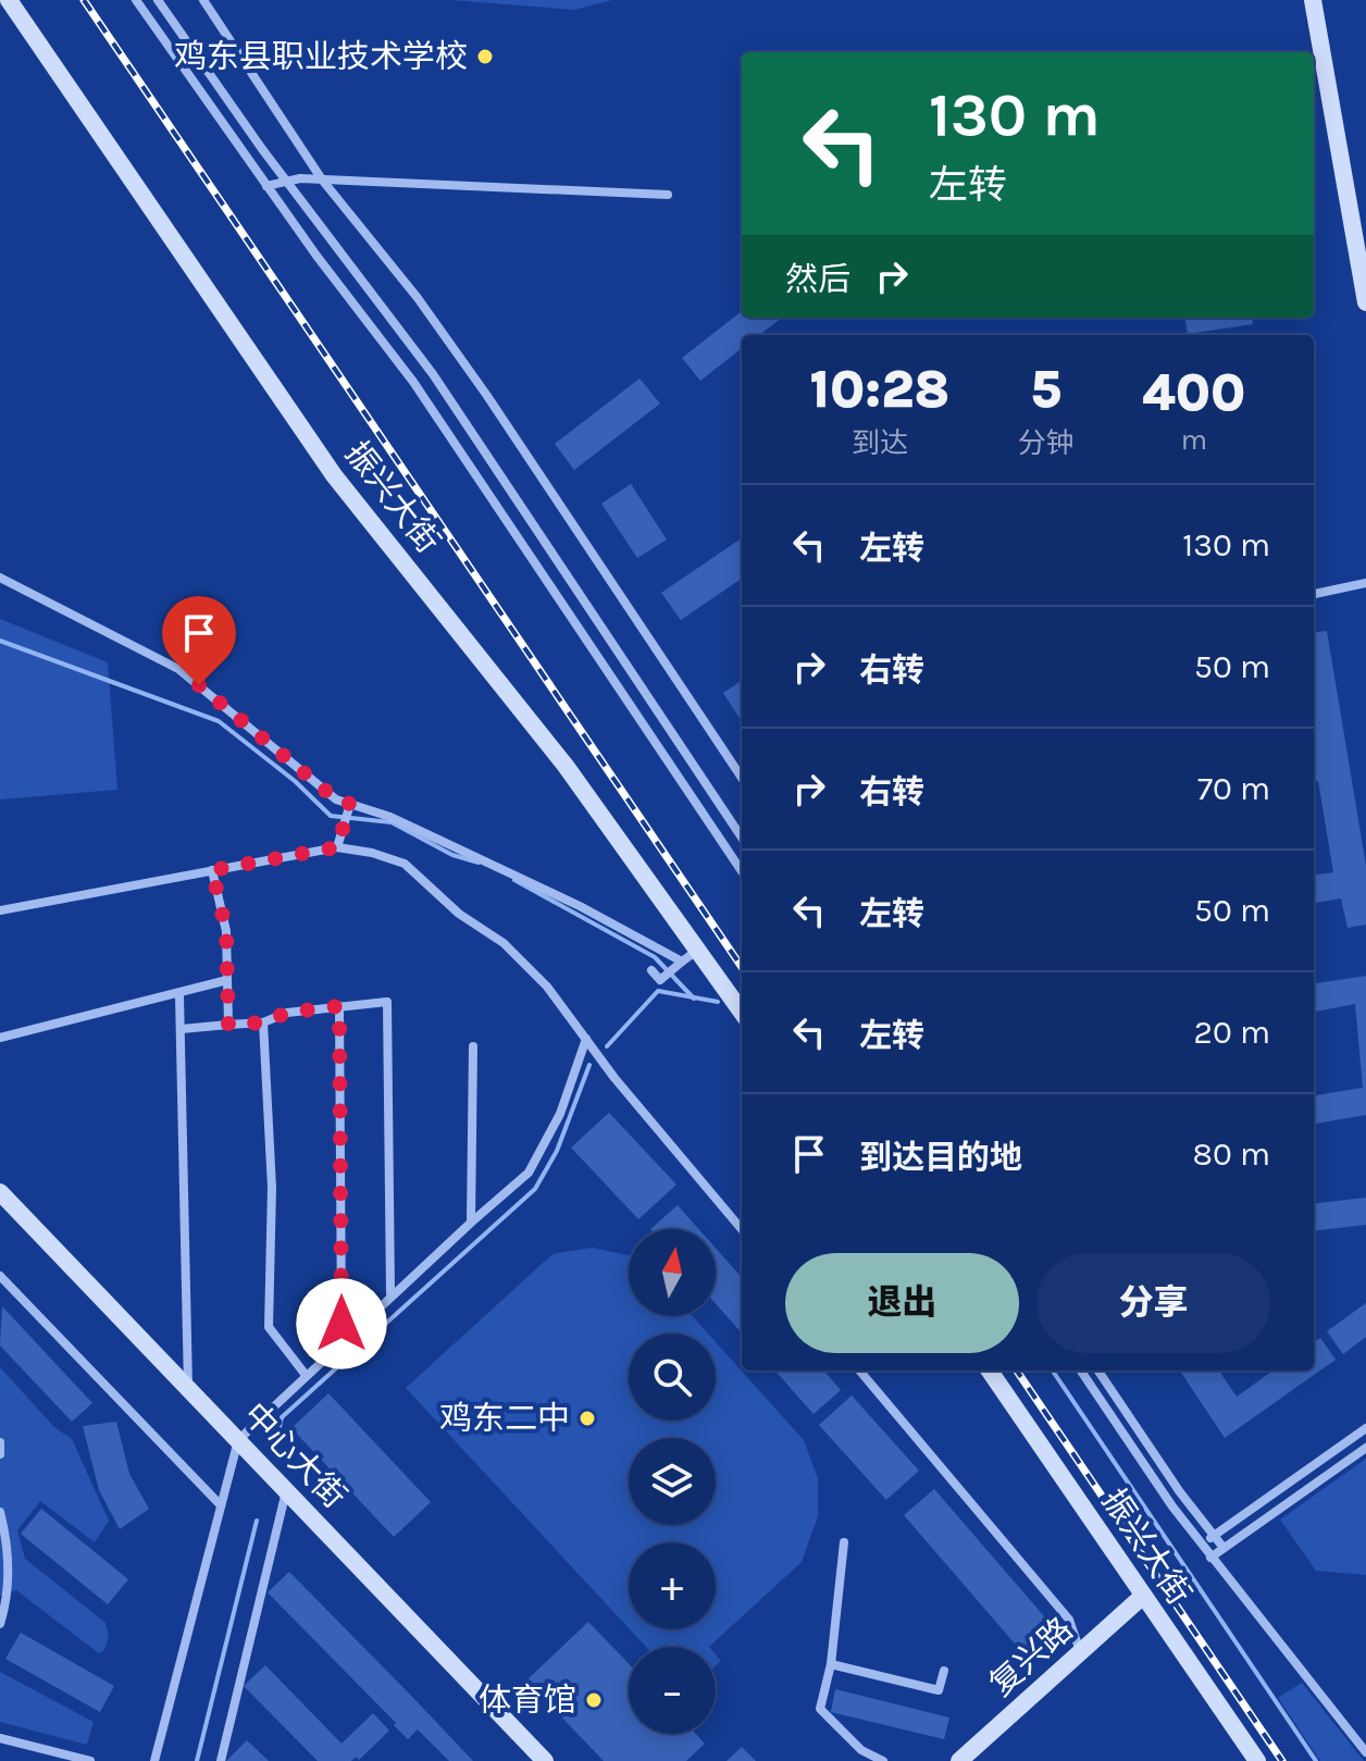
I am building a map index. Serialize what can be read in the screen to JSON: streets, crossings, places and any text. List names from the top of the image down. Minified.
{"streets":{"street":["振兴大街","中心大街","复兴路"]},"crossings":[["振兴大街","复兴路"]],"places":["鸡东县职业技术学校","鸡东二中","体育馆"],"north":"top","page":{"turn":["130 m","左转"],"then":"然后","eta":["10:28","到达","5","分钟","400","m"],"list":[{"name":"左转","value":"130 m"},{"name":"右转","value":"50 m"},{"name":"右转","value":"70 m"},{"name":"左转","value":"50 m"},{"name":"左转","value":"20 m"},{"name":"到达目的地","value":"80 m"}],"map_buttons":["+","−"],"buttons":["退出","分享"]}}
